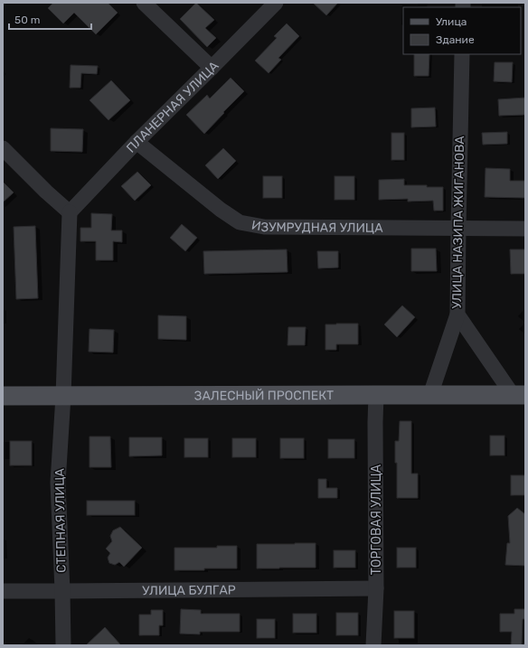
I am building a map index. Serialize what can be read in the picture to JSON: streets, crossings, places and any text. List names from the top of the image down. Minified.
{"streets":{"main road":["ЗАЛЕСНЫЙ ПРОСПЕКТ"],"street":["ПЛАНЕРНАЯ УЛИЦА","УЛИЦА НАЗИПА ЖИГАНОВА","ИЗУМРУДНАЯ УЛИЦА","ТОРГОВАЯ УЛИЦА","СТЕПНАЯ УЛИЦА","УЛИЦА БУЛГАР"]},"crossings":[["ПЛАНЕРНАЯ УЛИЦА","ИЗУМРУДНАЯ УЛИЦА"],["ПЛАНЕРНАЯ УЛИЦА","СТЕПНАЯ УЛИЦА"],["УЛИЦА НАЗИПА ЖИГАНОВА","ИЗУМРУДНАЯ УЛИЦА"],["УЛИЦА НАЗИПА ЖИГАНОВА","ЗАЛЕСНЫЙ ПРОСПЕКТ"],["ЗАЛЕСНЫЙ ПРОСПЕКТ","ТОРГОВАЯ УЛИЦА"],["ЗАЛЕСНЫЙ ПРОСПЕКТ","СТЕПНАЯ УЛИЦА"],["ТОРГОВАЯ УЛИЦА","УЛИЦА БУЛГАР"],["СТЕПНАЯ УЛИЦА","УЛИЦА БУЛГАР"]],"legend":["Улица","Здание"],"scale_bar":"50 m"}
